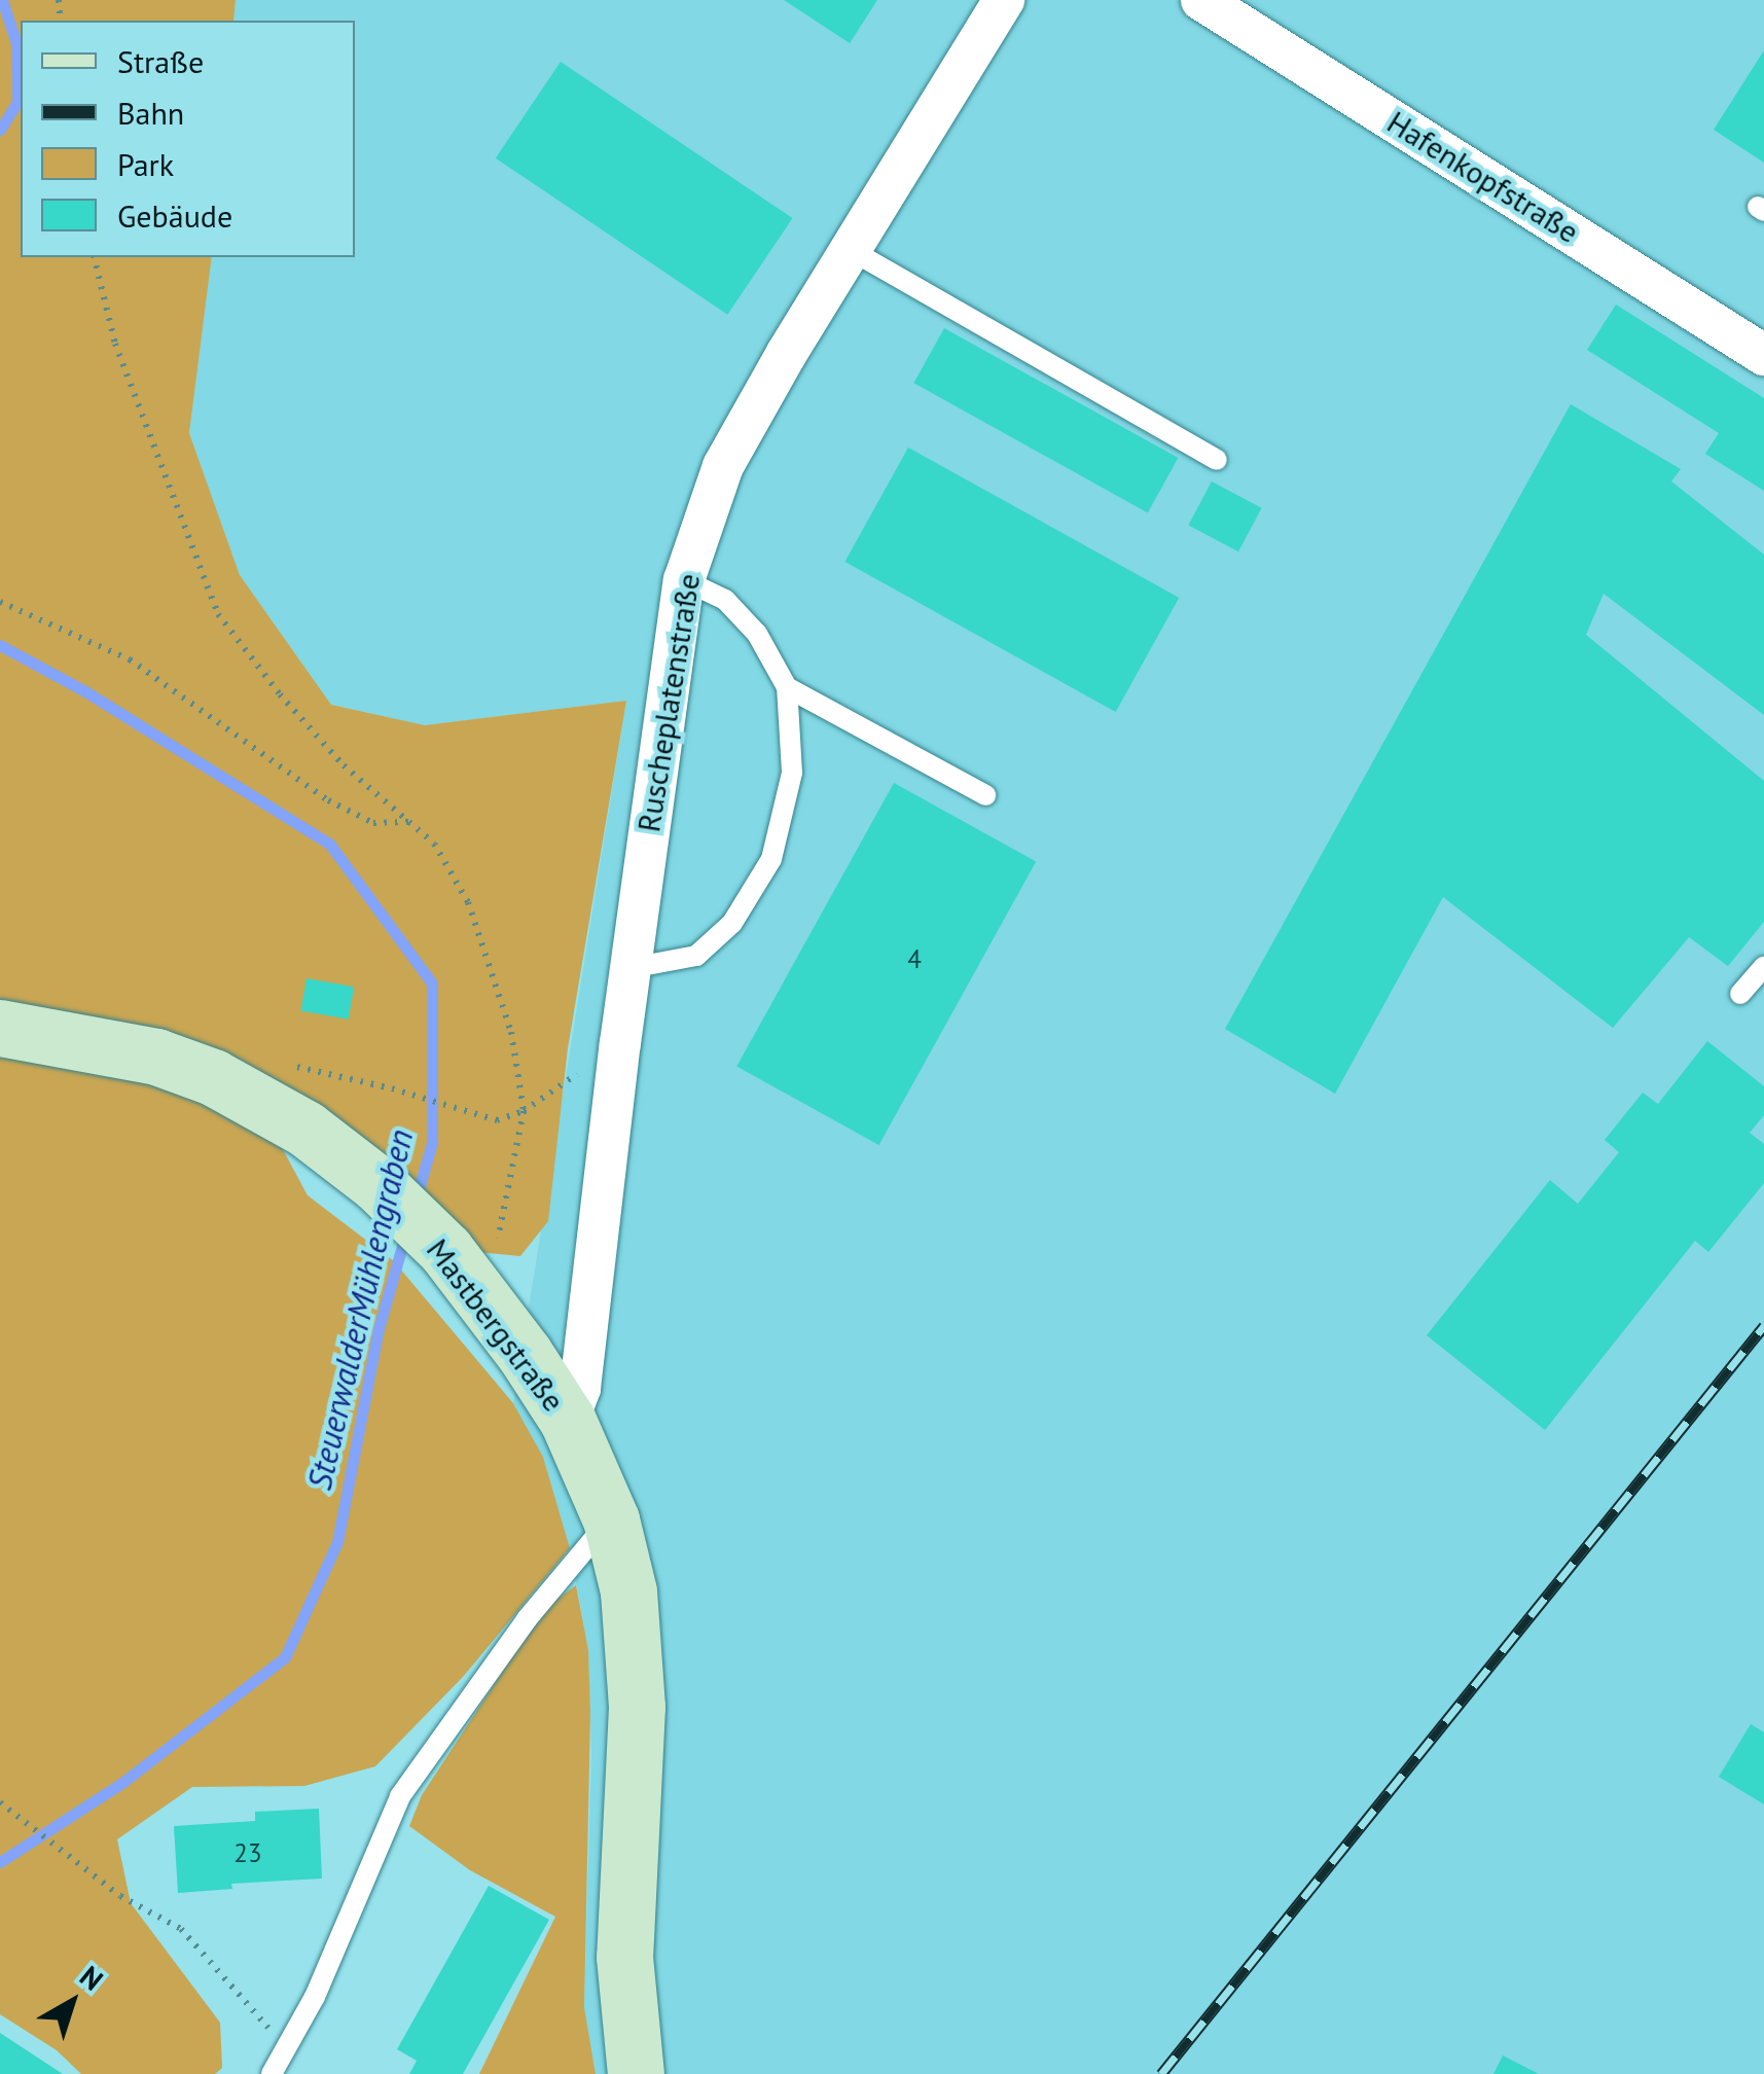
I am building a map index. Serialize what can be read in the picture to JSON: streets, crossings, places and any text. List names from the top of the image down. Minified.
{"streets":{"main road":["Mastbergstraße"],"street":["Hafenkopfstraße","Ruscheplatenstraße"]},"crossings":[["Ruscheplatenstraße","Mastbergstraße"]],"water":["SteuerwalderMühlengraben"],"house_numbers":["4","23"],"legend":["Straße","Bahn","Park","Gebäude"],"north":"top right"}
